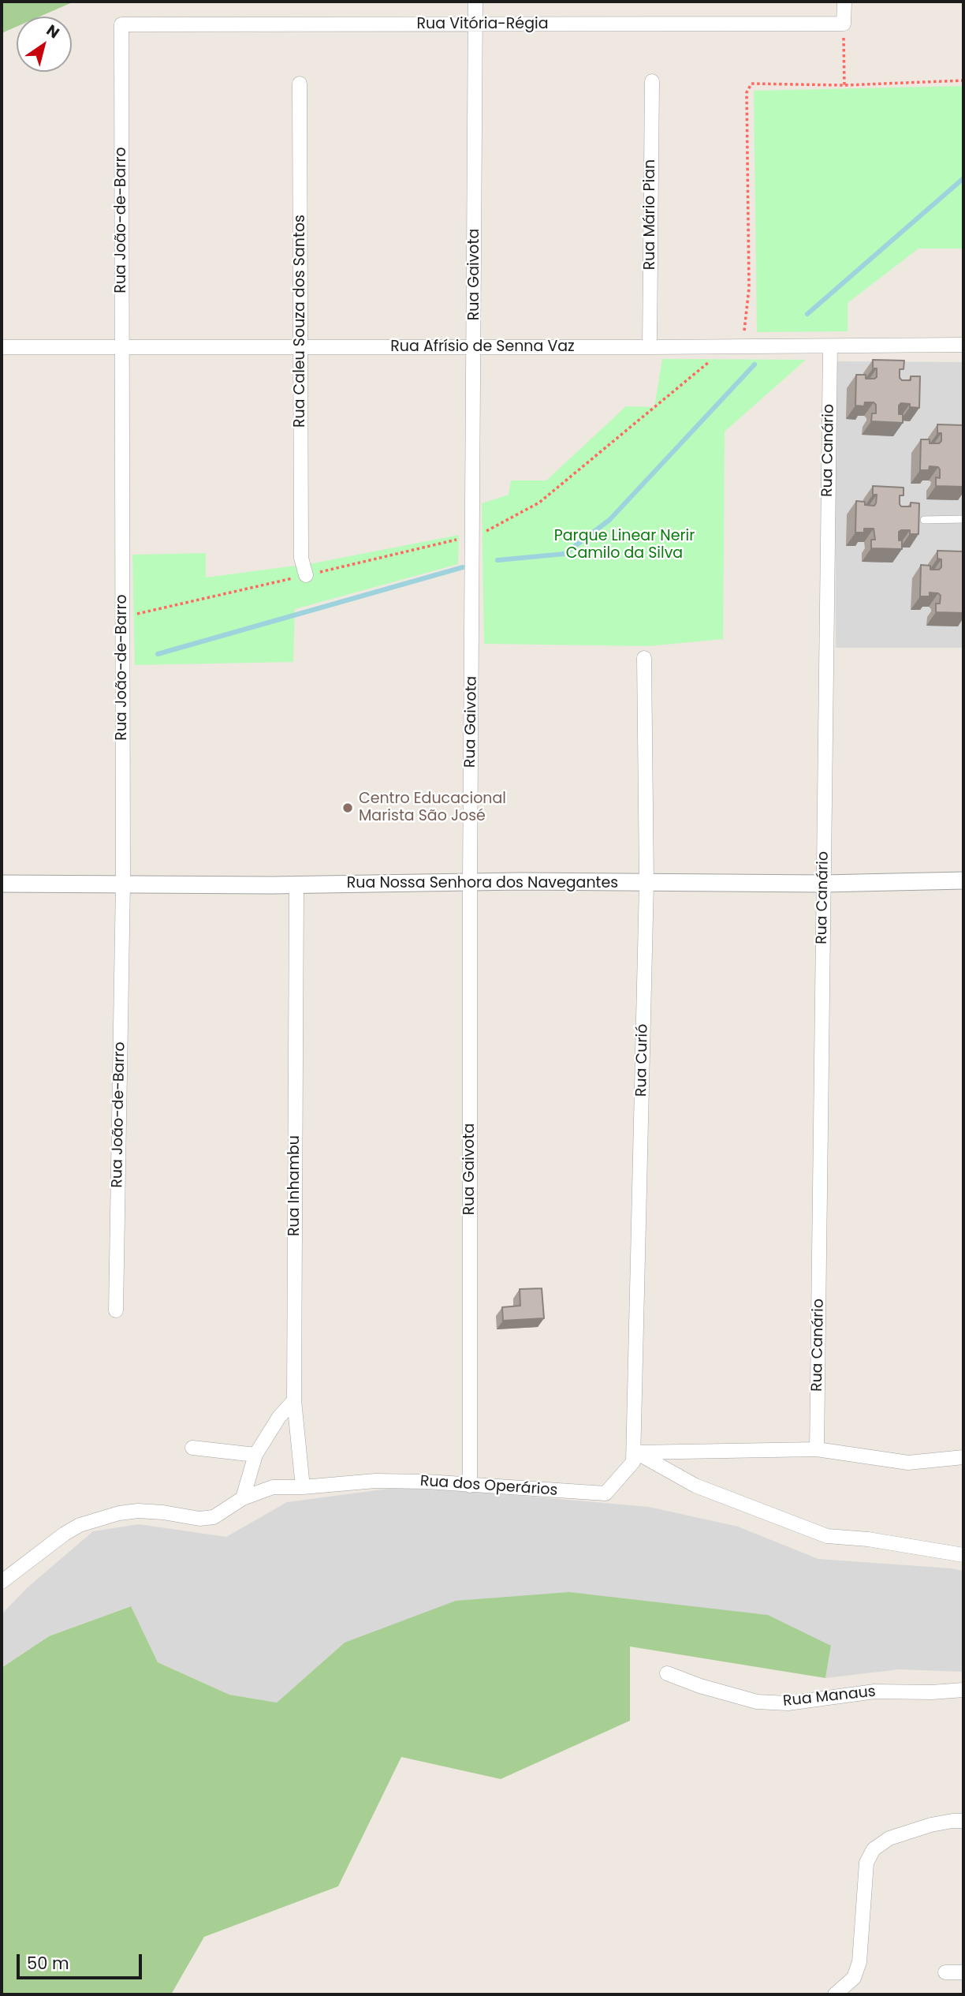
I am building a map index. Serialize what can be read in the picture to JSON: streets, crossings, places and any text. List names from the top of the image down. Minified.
{"streets":{"street":["Rua Vitória-Régia","Rua Mário Pian","Rua João-de-Barro","Rua Gaivota","Rua Caleu Souza dos Santos","Rua Afrísio de Senna Vaz","Rua Canário","Rua Nossa Senhora dos Navegantes","Rua Curió","Rua Inhambu","Rua dos Operários","Rua Manaus"]},"crossings":[["Rua Vitória-Régia","Rua João-de-Barro"],["Rua Vitória-Régia","Rua Gaivota"],["Rua Mário Pian","Rua Afrísio de Senna Vaz"],["Rua João-de-Barro","Rua Afrísio de Senna Vaz"],["Rua João-de-Barro","Rua Nossa Senhora dos Navegantes"],["Rua Gaivota","Rua Afrísio de Senna Vaz"],["Rua Gaivota","Rua Nossa Senhora dos Navegantes"],["Rua Gaivota","Rua dos Operários"],["Rua Caleu Souza dos Santos","Rua Afrísio de Senna Vaz"],["Rua Afrísio de Senna Vaz","Rua Canário"],["Rua Canário","Rua Nossa Senhora dos Navegantes"],["Rua Nossa Senhora dos Navegantes","Rua Curió"],["Rua Nossa Senhora dos Navegantes","Rua Inhambu"],["Rua Curió","Rua dos Operários"],["Rua Inhambu","Rua dos Operários"]],"parks":["Parque Linear Nerir Camilo da Silva"],"places":["Centro Educacional Marista São José"],"scale_bar":"50 m","north":"top right"}
